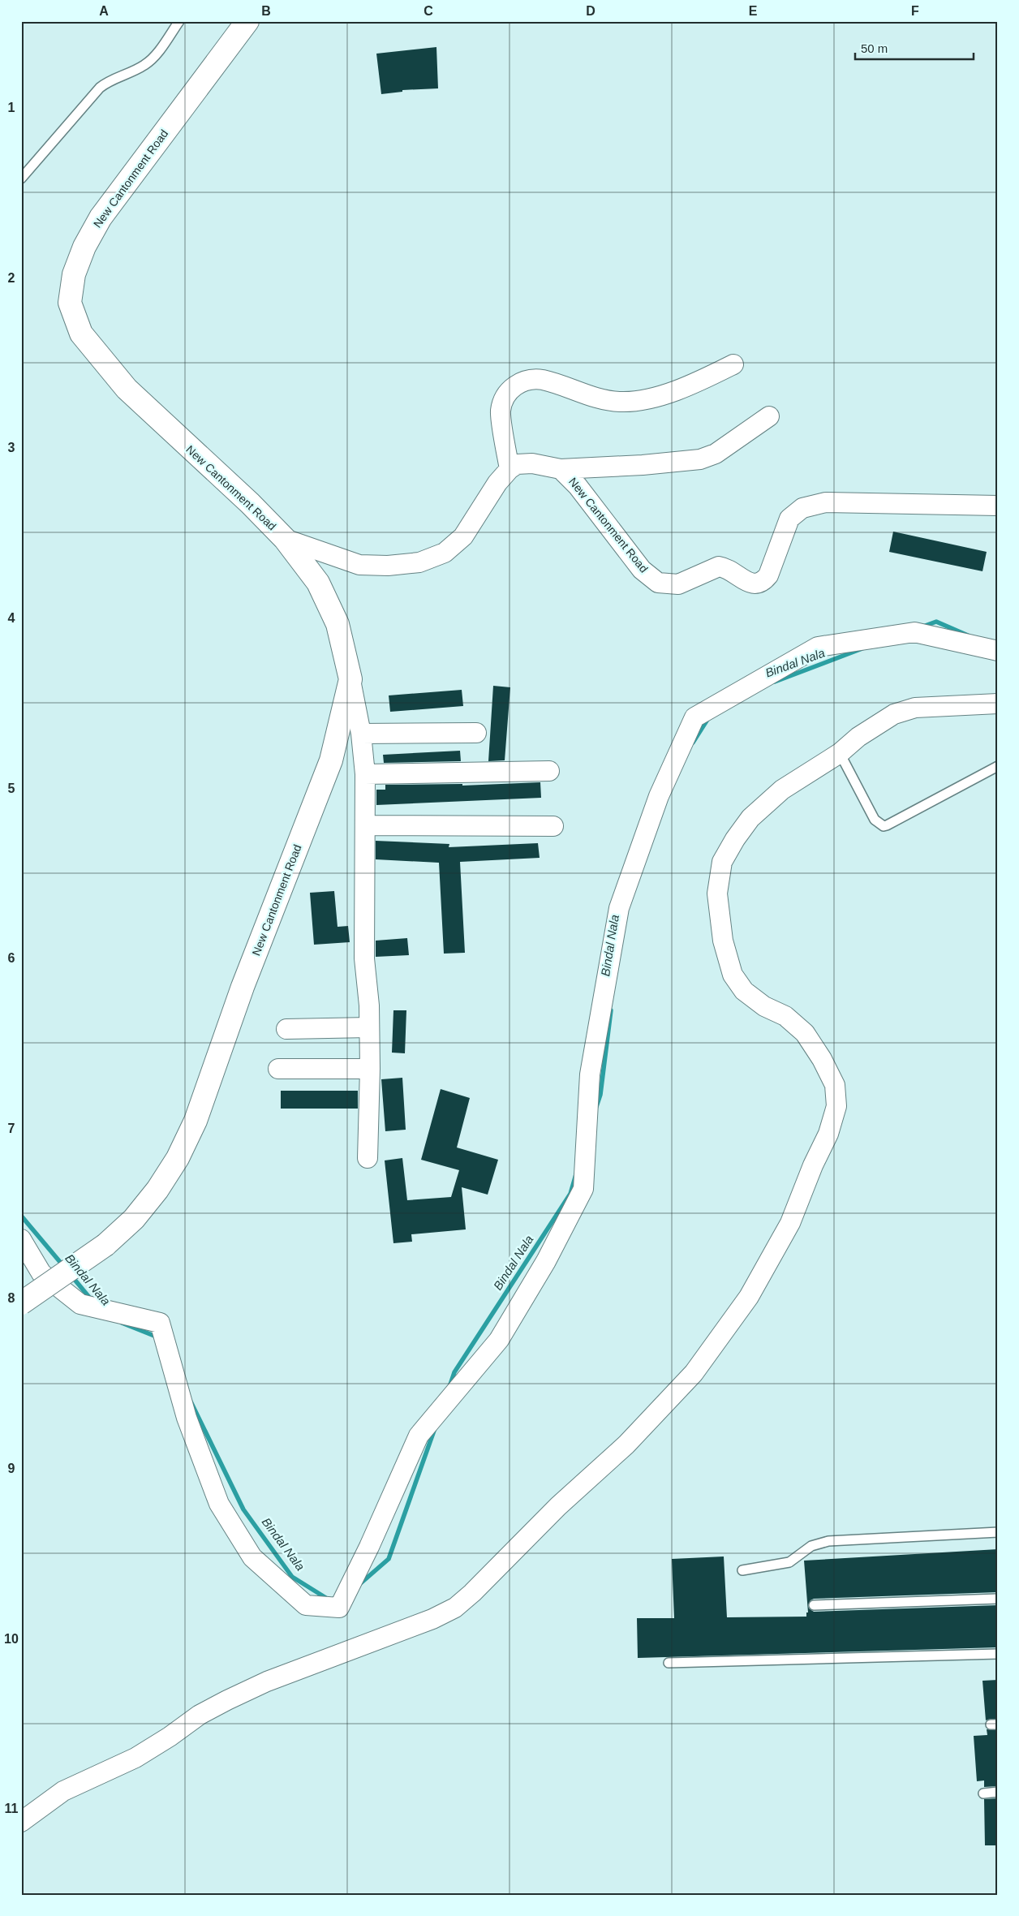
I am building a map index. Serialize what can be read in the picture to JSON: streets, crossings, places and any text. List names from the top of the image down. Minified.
{"streets":{"street":["New Cantonment Road"]},"water":["Bindal Nala"],"scale_bar":"50 m","grid":{"columns":["A","B","C","D","E","F"],"rows":["1","2","3","4","5","6","7","8","9","10","11"]}}
